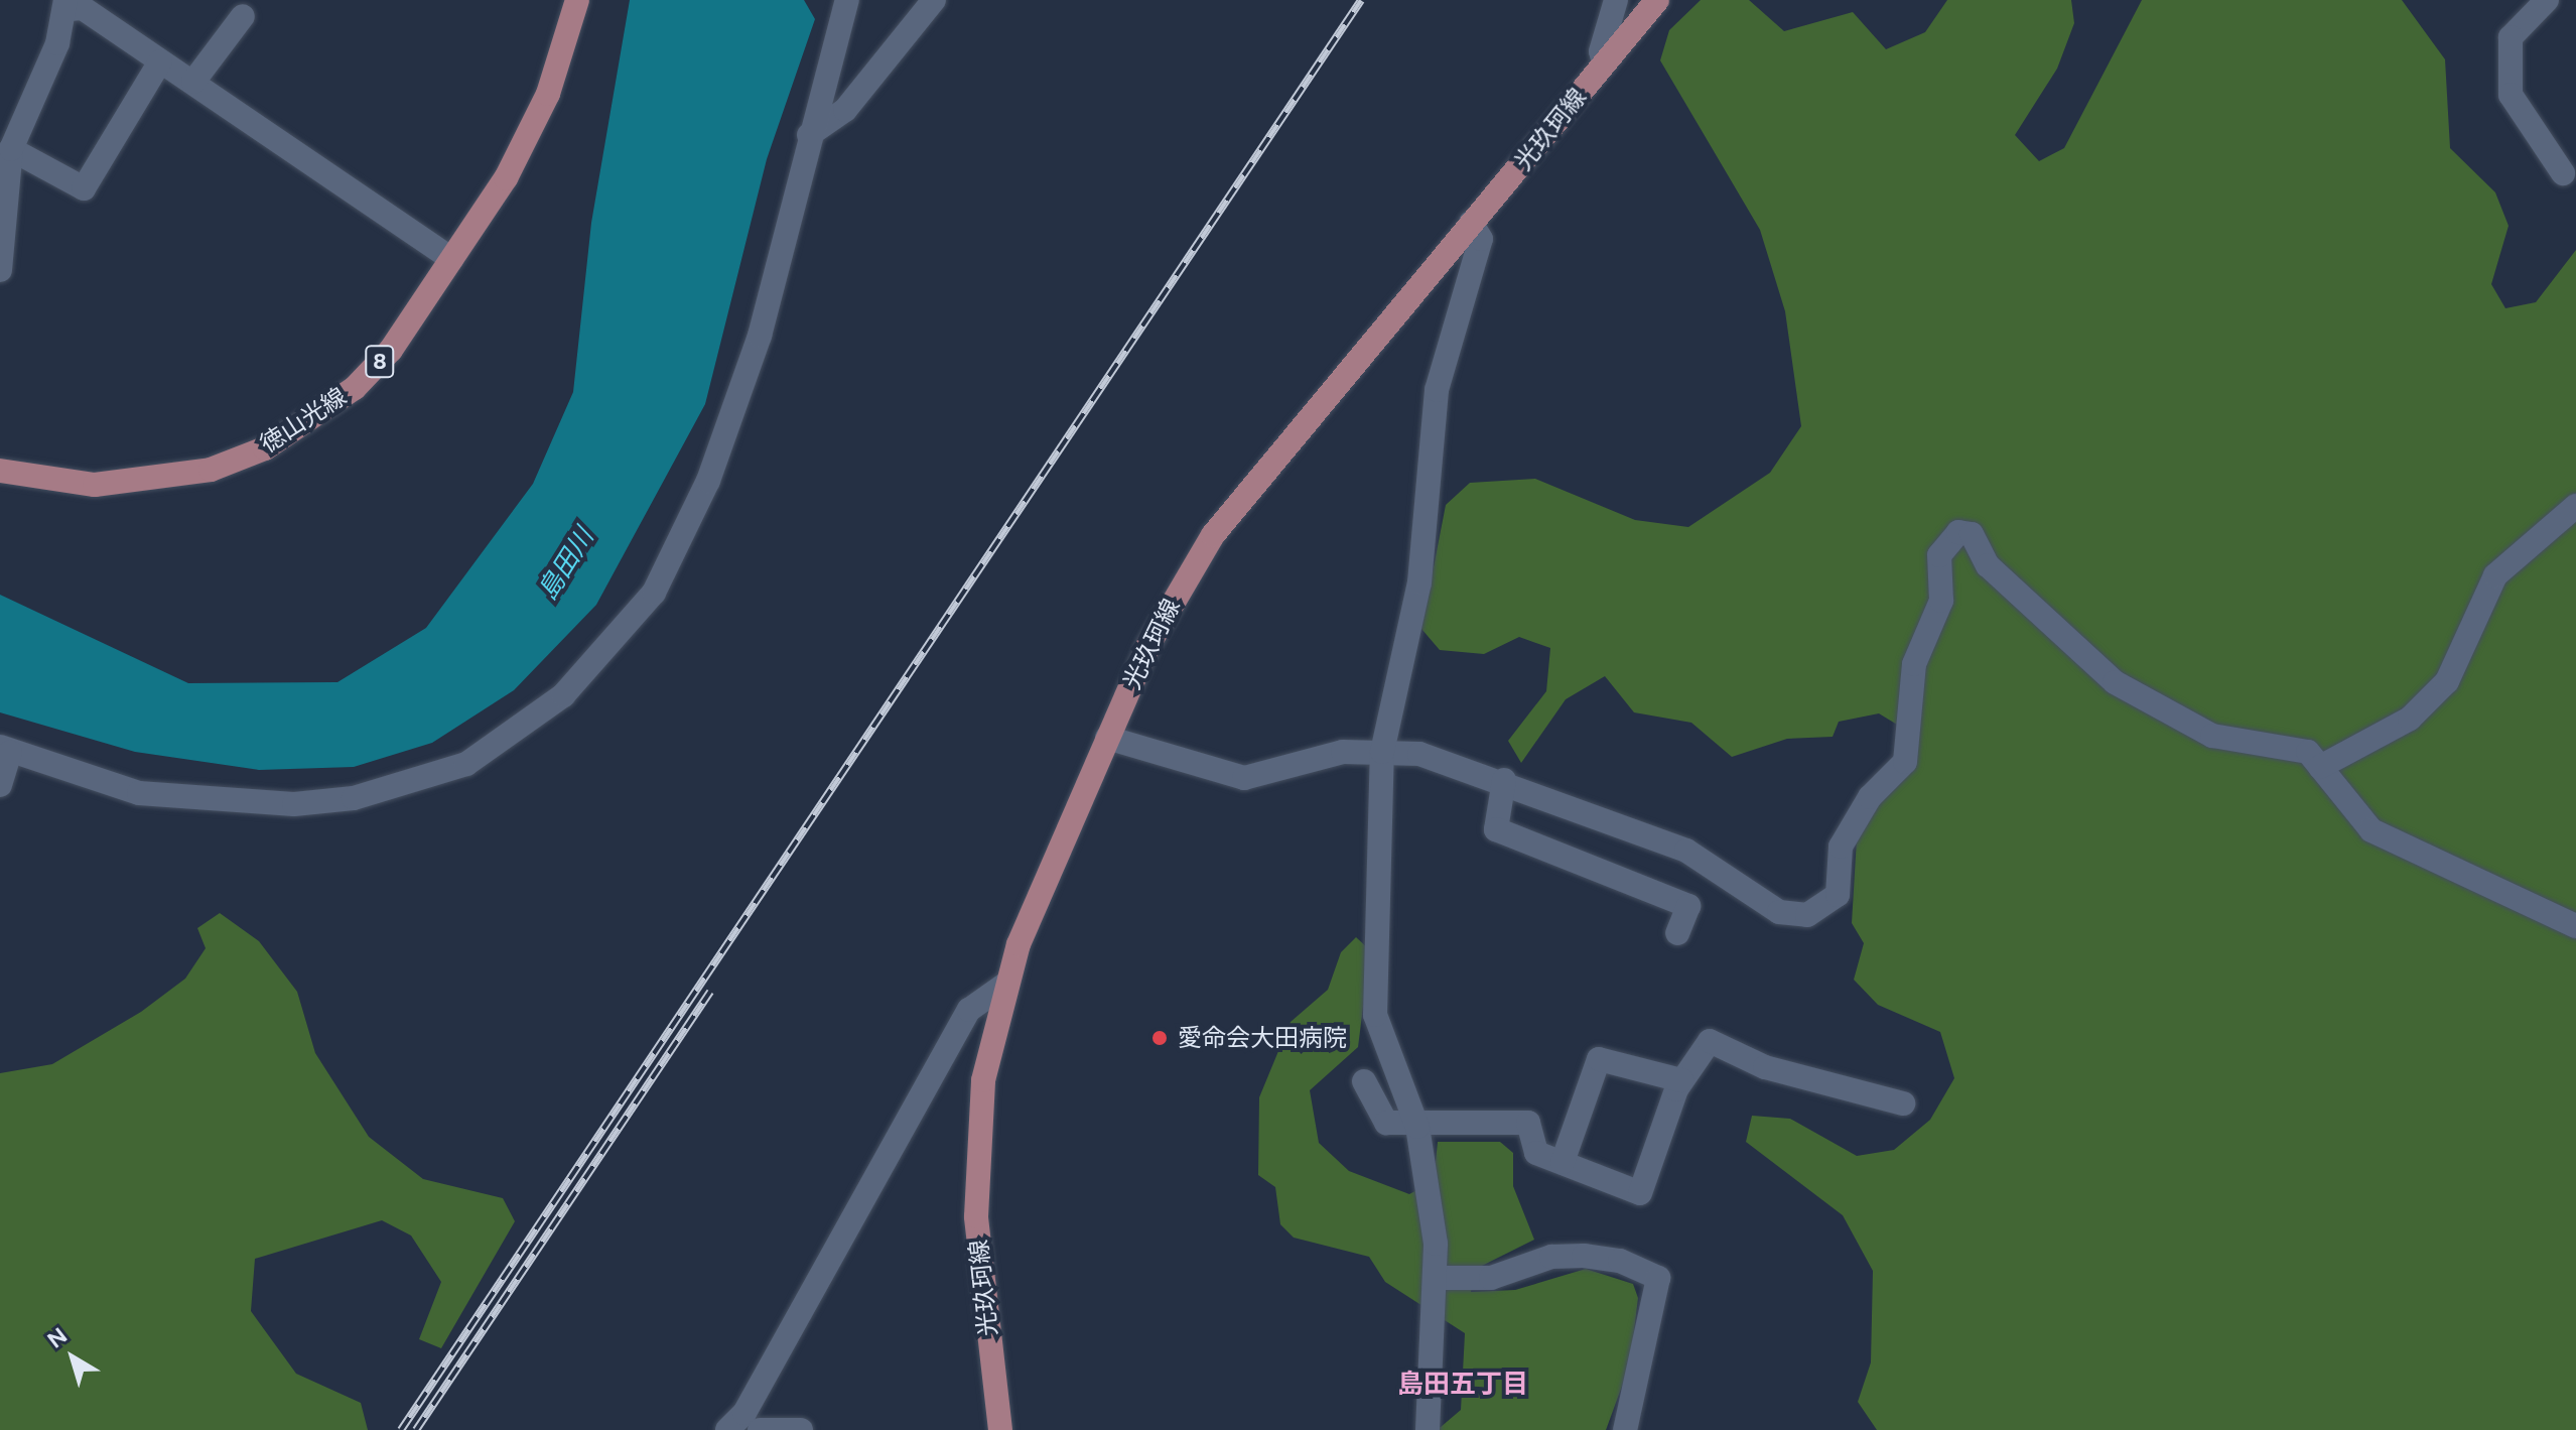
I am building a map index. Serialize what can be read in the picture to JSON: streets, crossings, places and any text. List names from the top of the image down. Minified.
{"streets":{"main road":["光玖珂線","8","徳山光線"]},"districts":["島田五丁目"],"water":["島田川"],"places":["愛命会大田病院"],"north":"top left"}
